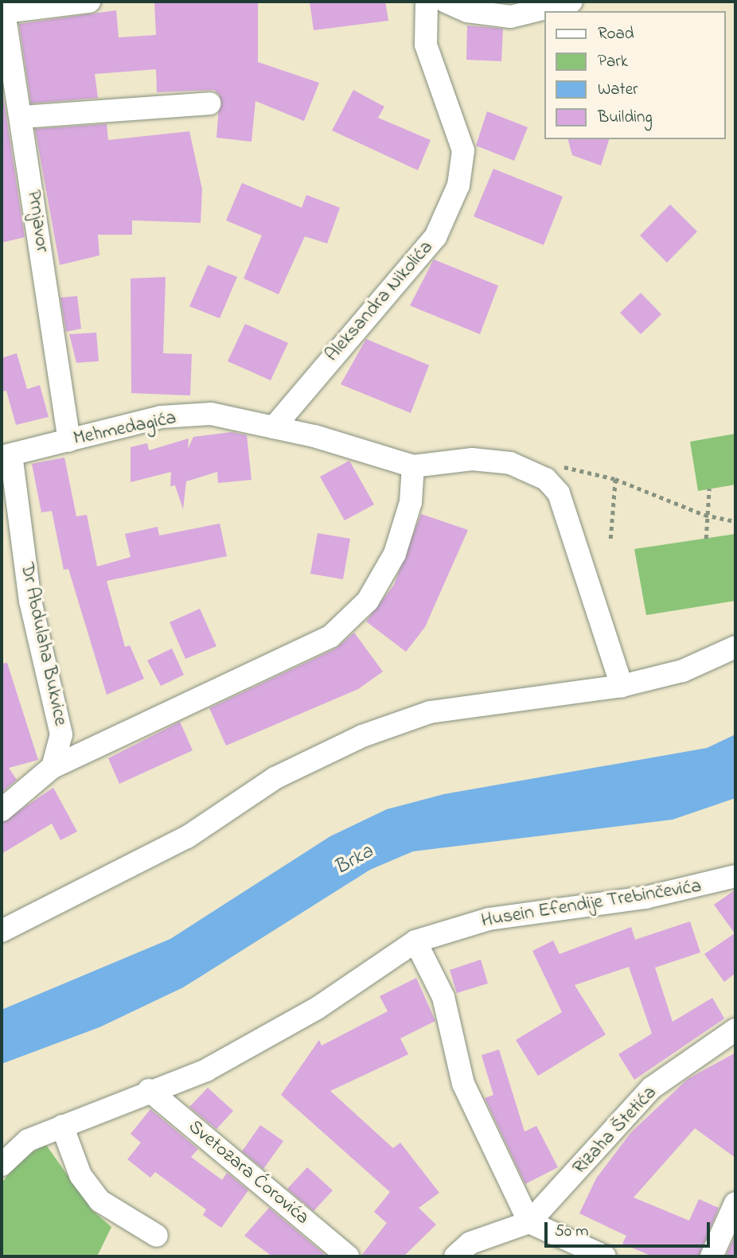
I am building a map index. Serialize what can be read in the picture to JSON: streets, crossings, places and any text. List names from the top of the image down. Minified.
{"streets":{"street":["Prnjavor","Aleksandra Nikolića","Mehmedagića","Dr Abdulaha Bukvice","Husein Efendije Trebinčevića","Rizaha Štetića","Svetozara Ćorovića"]},"crossings":[["Prnjavor","Mehmedagića"],["Aleksandra Nikolića","Mehmedagića"],["Mehmedagića","Dr Abdulaha Bukvice"],["Husein Efendije Trebinčevića","Svetozara Ćorovića"]],"water":["Brka"],"legend":["Road","Park","Water","Building"],"scale_bar":"50 m"}
